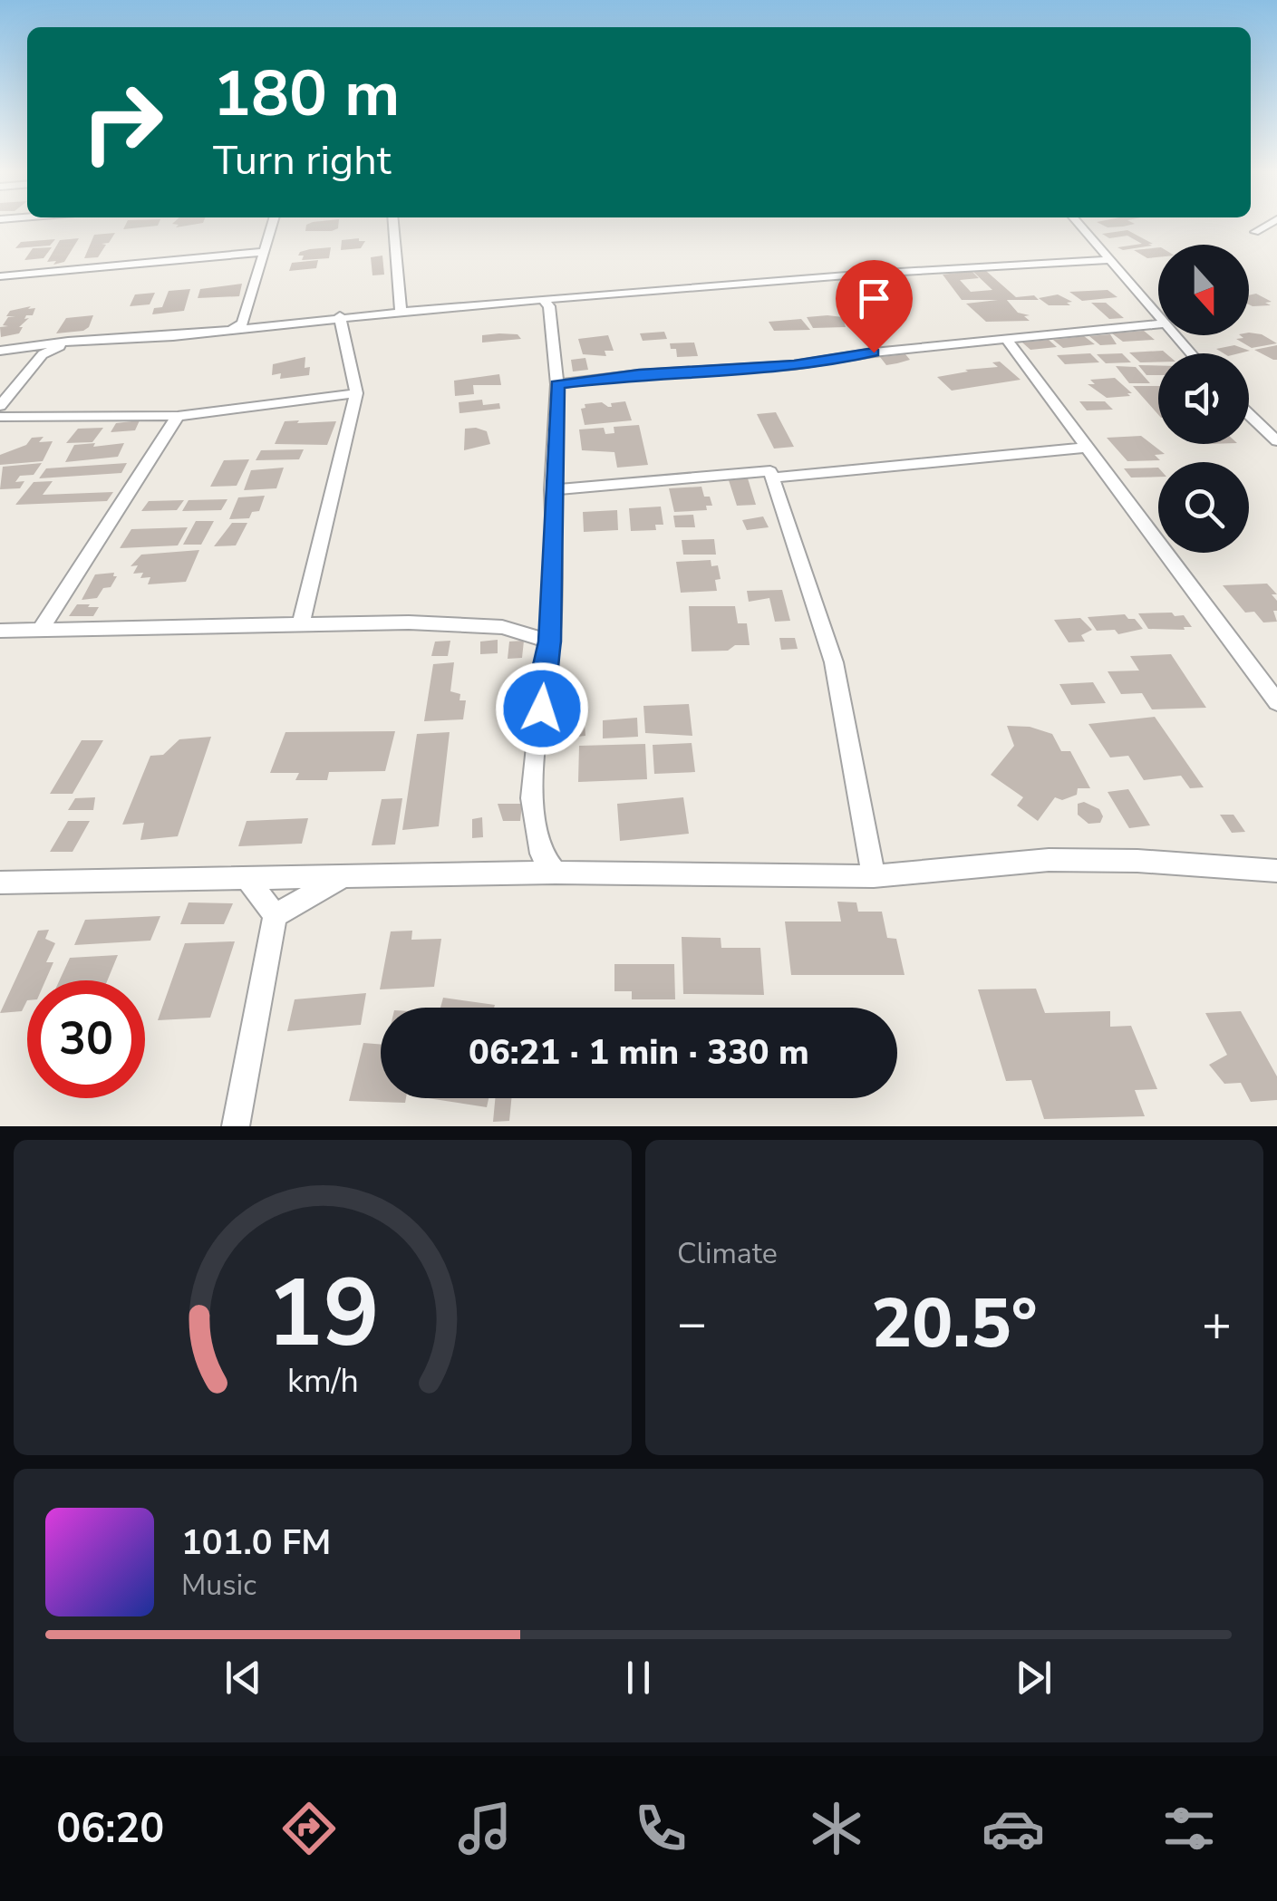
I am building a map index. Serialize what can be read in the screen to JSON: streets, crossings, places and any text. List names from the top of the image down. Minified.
{"north":"bottom","page":{"turn":["180 m","Turn right"],"limit":"30","trip":"06:21 · 1 min · 330 m","tile":"Climate","heat":["−","20.5°","+"],"song":["101.0 FM","Music"],"tabs":"06:20","gauge":["19","km/h"]}}
